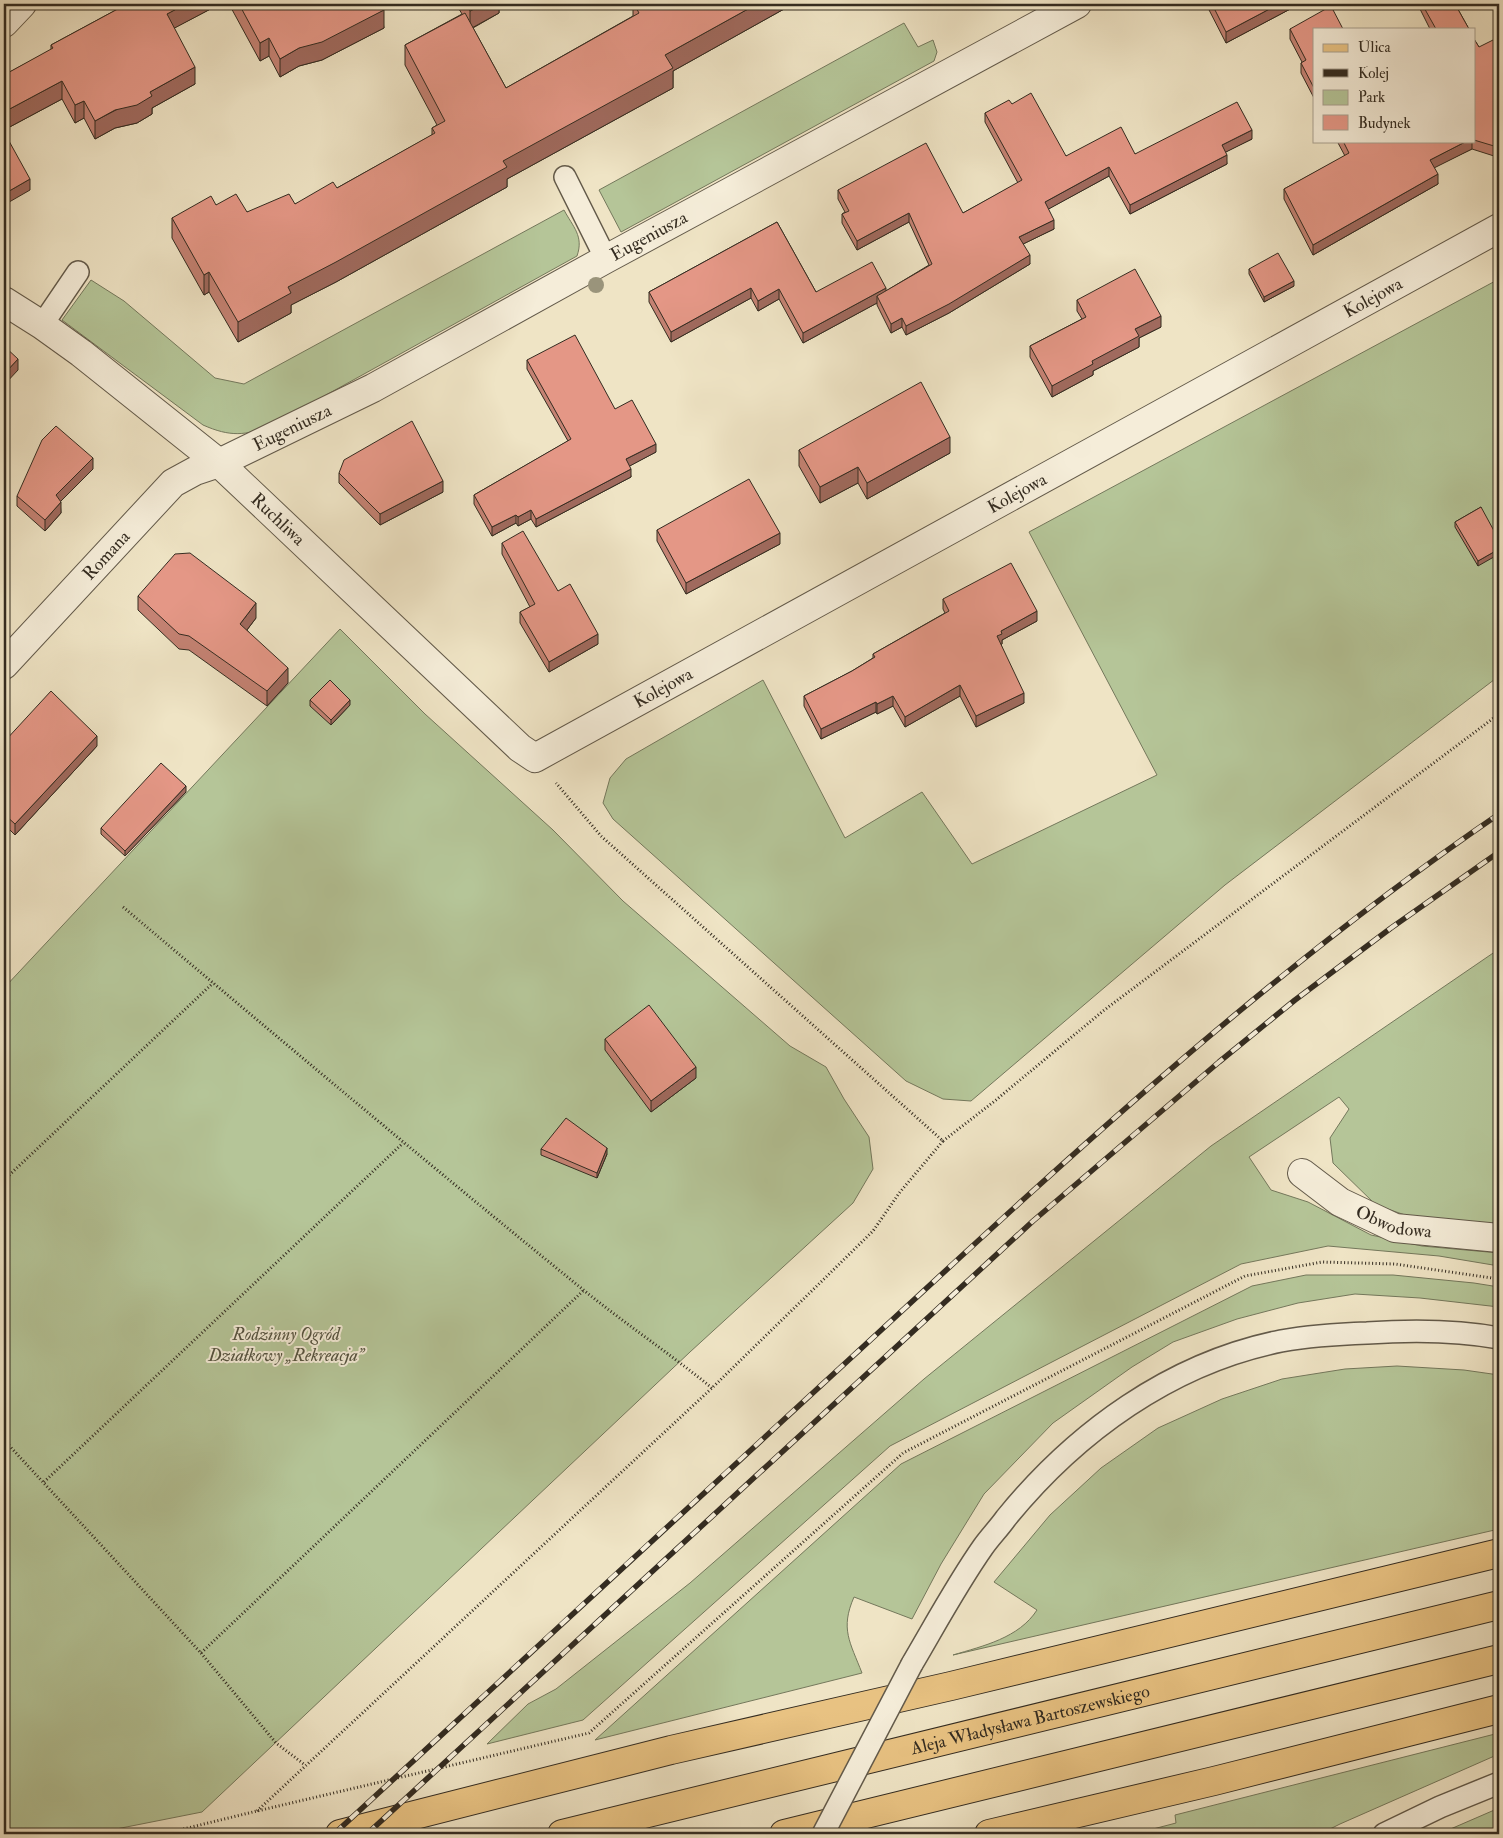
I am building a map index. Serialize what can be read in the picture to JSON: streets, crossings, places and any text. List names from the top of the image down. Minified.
{"streets":{"main road":["Aleja Władysława Bartoszewskiego"],"street":["Eugeniusza","Kolejowa","Ruchliwa","Romana","Obwodowa"]},"crossings":[["Eugeniusza","Ruchliwa"],["Eugeniusza","Romana"],["Kolejowa","Ruchliwa"],["Ruchliwa","Romana"]],"parks":["Rodzinny Ogród Działkowy „Rekreacja”"],"legend":["Ulica","Kolej","Park","Budynek"]}
